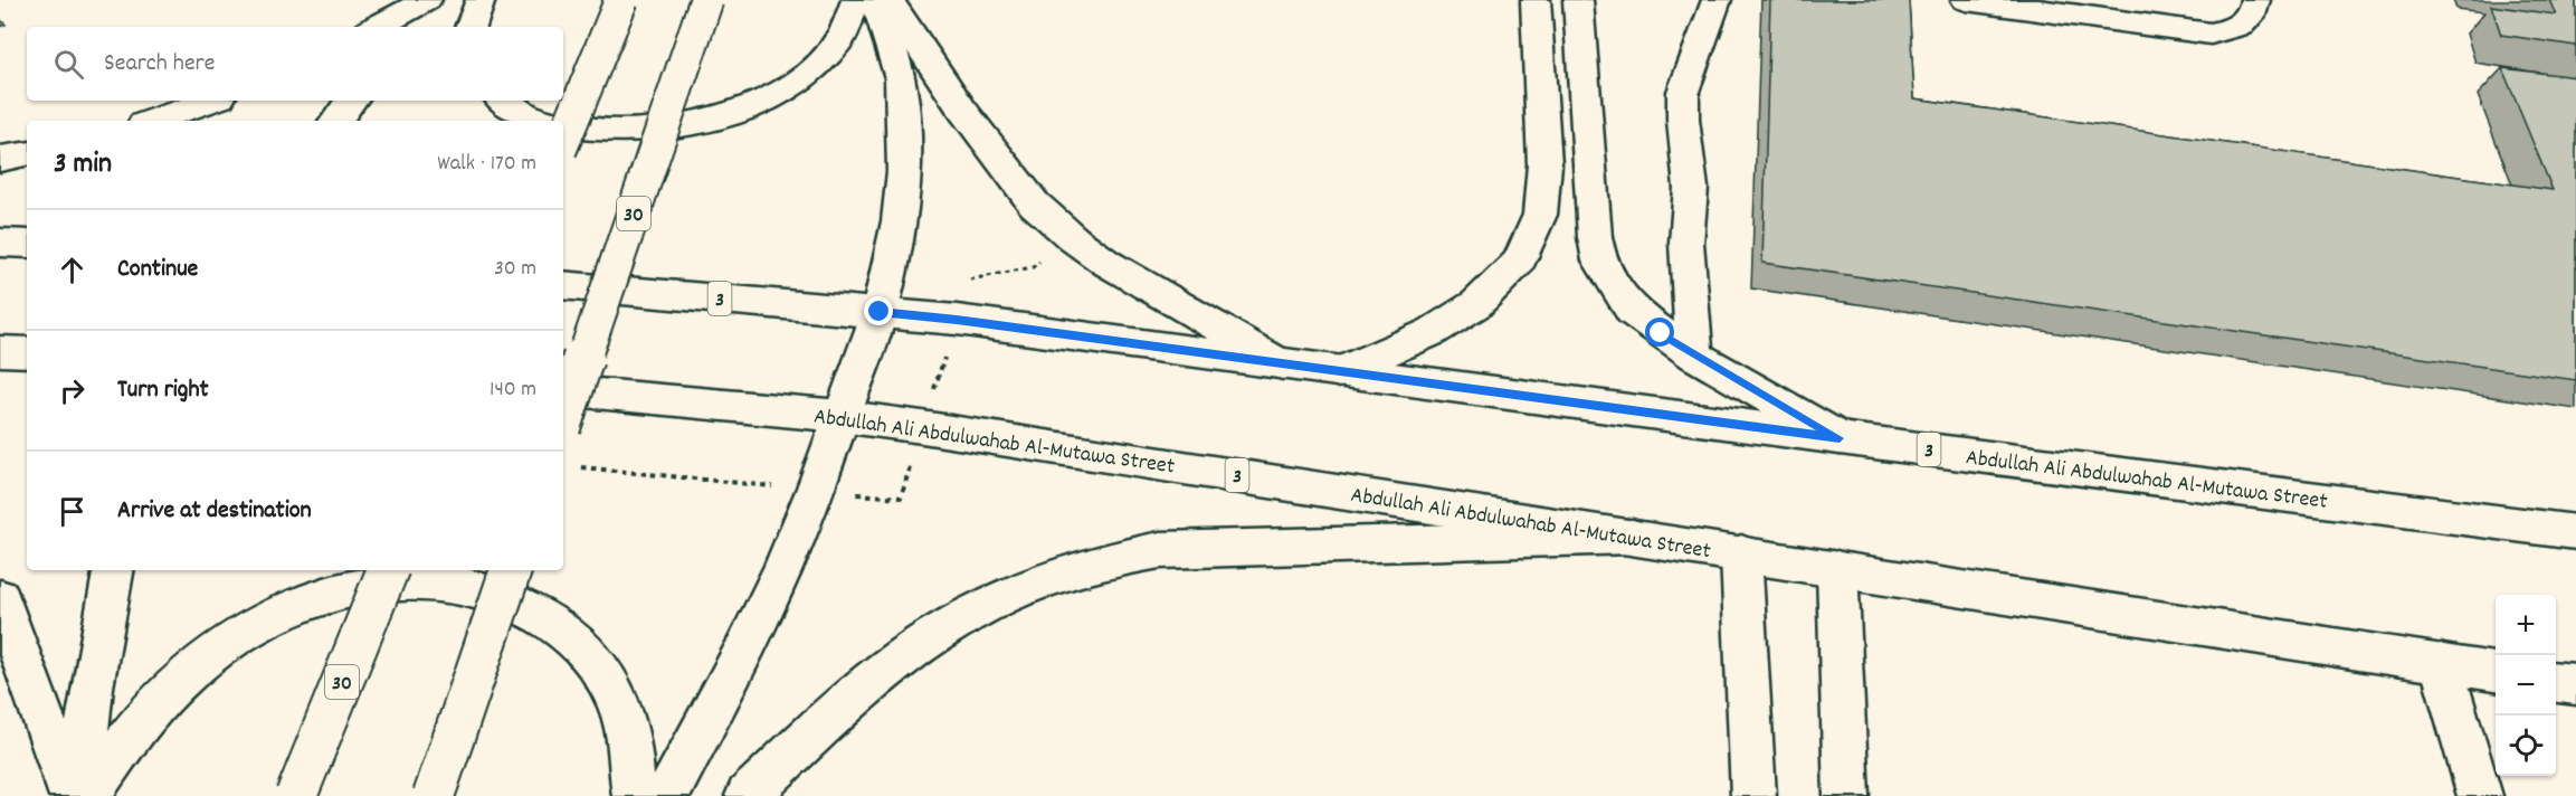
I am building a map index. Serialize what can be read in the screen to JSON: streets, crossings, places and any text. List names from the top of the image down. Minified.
{"streets":{"main road":["30","3","Abdullah Ali Abdulwahab Al-Mutawa Street"]},"page":{"search":"Search here","heading":["3 min","Walk · 170 m"],"list":[["Continue","30 m"],["Turn right","140 m"],"Arrive at destination"],"map_buttons":["+","−"]}}
